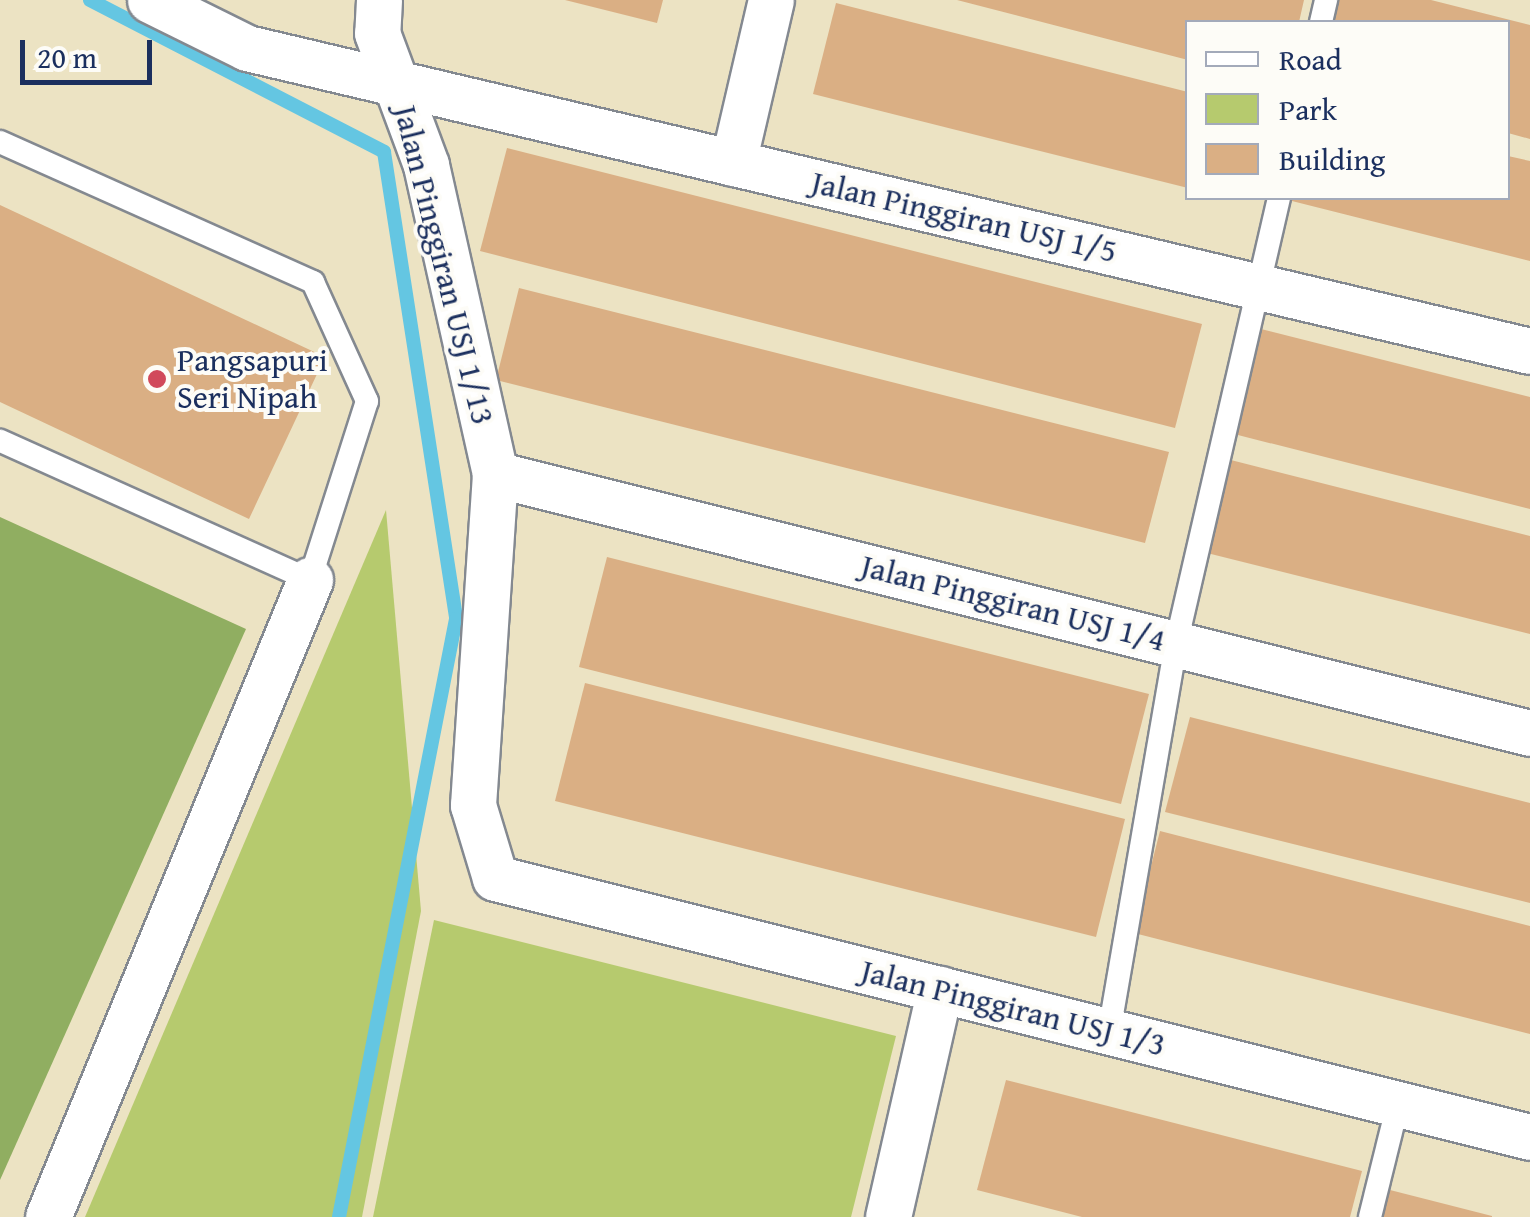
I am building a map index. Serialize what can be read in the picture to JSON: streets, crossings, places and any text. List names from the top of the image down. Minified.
{"streets":{"street":["Jalan Pinggiran USJ 1/5","Jalan Pinggiran USJ 1/13","Jalan Pinggiran USJ 1/4","Jalan Pinggiran USJ 1/3"]},"crossings":[["Jalan Pinggiran USJ 1/5","Jalan Pinggiran USJ 1/13"],["Jalan Pinggiran USJ 1/13","Jalan Pinggiran USJ 1/4"],["Jalan Pinggiran USJ 1/13","Jalan Pinggiran USJ 1/3"]],"places":["Pangsapuri Seri Nipah"],"legend":["Road","Park","Building"],"scale_bar":"20 m"}
